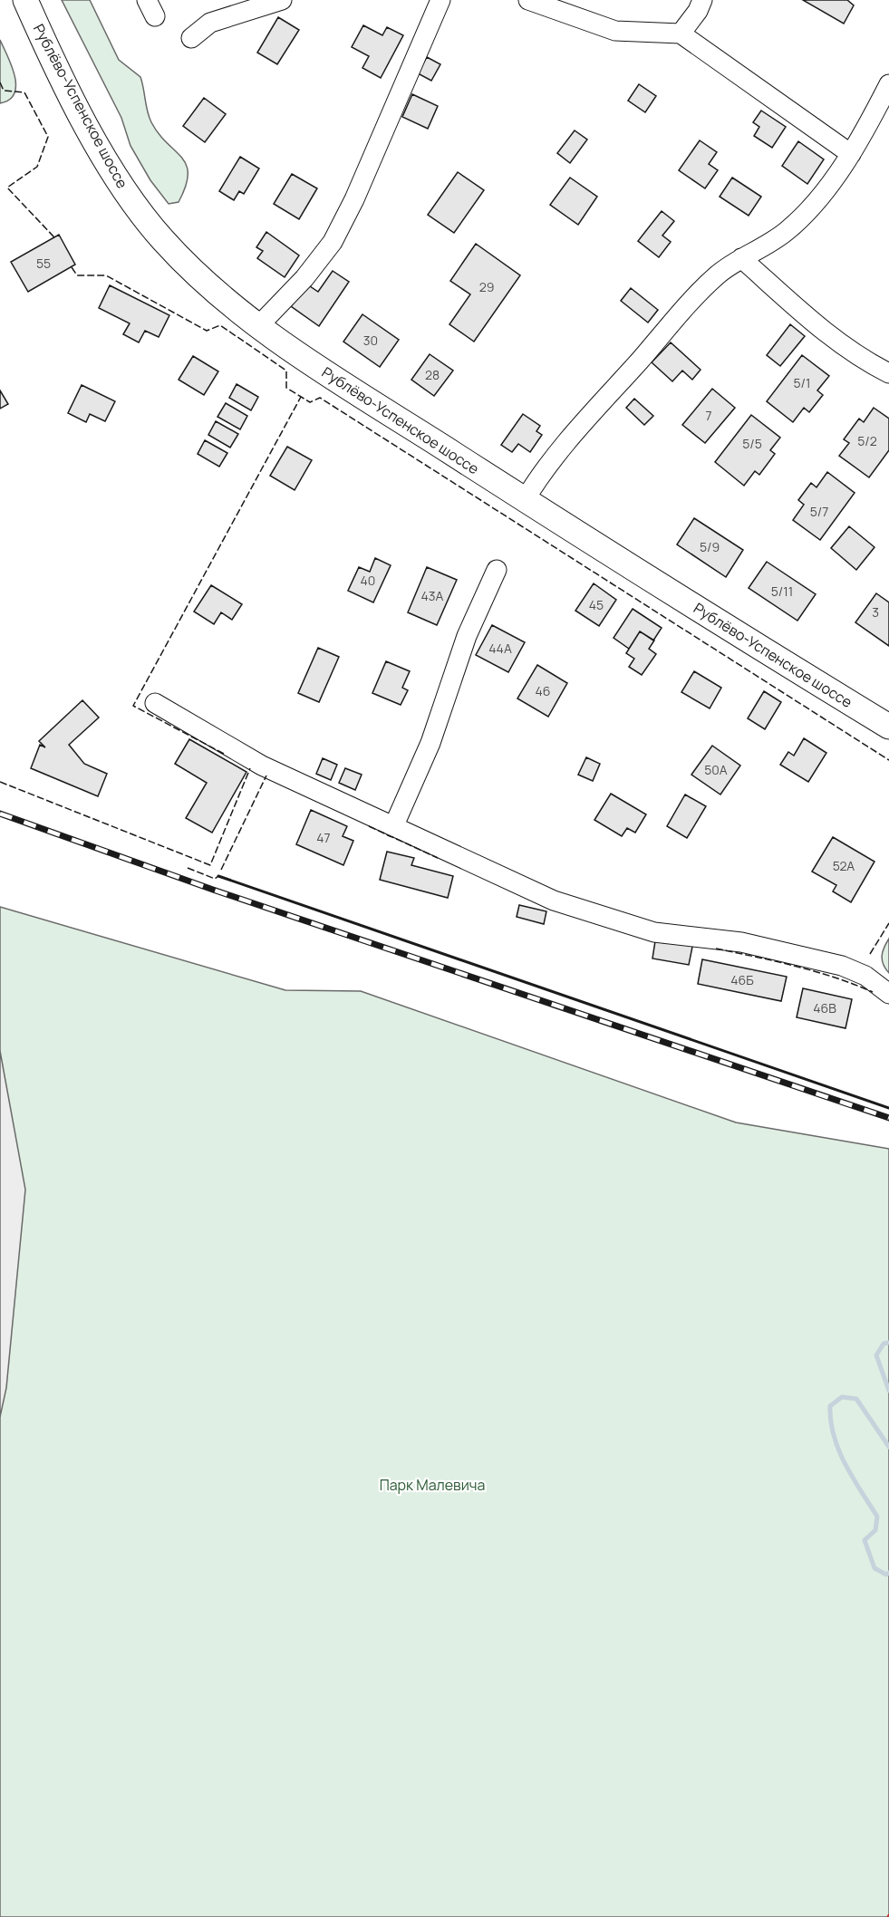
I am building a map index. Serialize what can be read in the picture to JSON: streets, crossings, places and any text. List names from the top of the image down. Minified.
{"streets":{"main road":["Рублёво-Успенское шоссе"]},"parks":["Парк Малевича"],"house_numbers":["55","29","30","28","5/1","7","5/2","5/5","5/7","5/9","40","5/11","43А","45","3","44А","46","50А","47","52А","46Б","46В"]}
